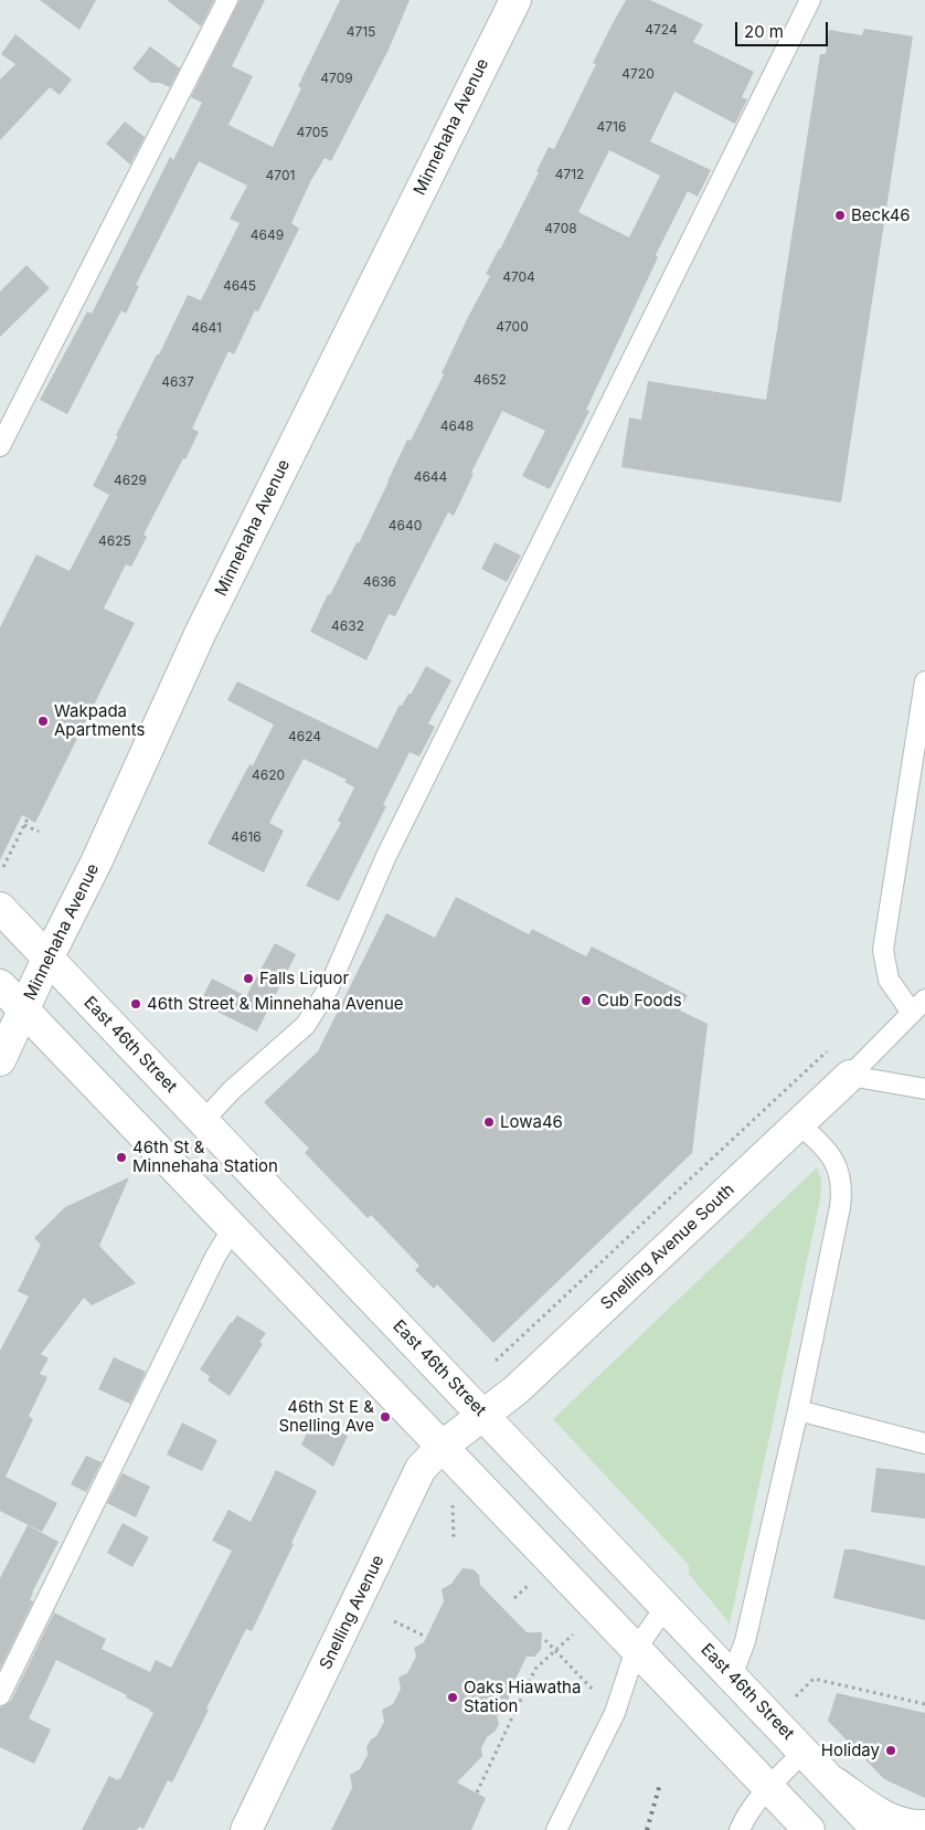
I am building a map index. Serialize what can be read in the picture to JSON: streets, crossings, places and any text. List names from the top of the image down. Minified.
{"streets":{"main road":["Minnehaha Avenue","East 46th Street","Snelling Avenue South","Snelling Avenue"]},"crossings":[["Minnehaha Avenue","East 46th Street"],["East 46th Street","Snelling Avenue South"],["East 46th Street","Snelling Avenue"],["Snelling Avenue South","Snelling Avenue"]],"places":["Beck46","Wakpada Apartments","Falls Liquor","Cub Foods","46th Street & Minnehaha Avenue","Lowa46","46th St & Minnehaha Station","46th St E & Snelling Ave","Oaks Hiawatha Station","Holiday"],"house_numbers":["4724","4715","4720","4709","4716","4705","4712","4701","4708","4649","4704","4645","4700","4641","4652","4637","4648","4644","4629","4640","4625","4636","4632","4624","4620","4616"],"scale_bar":"20 m"}
